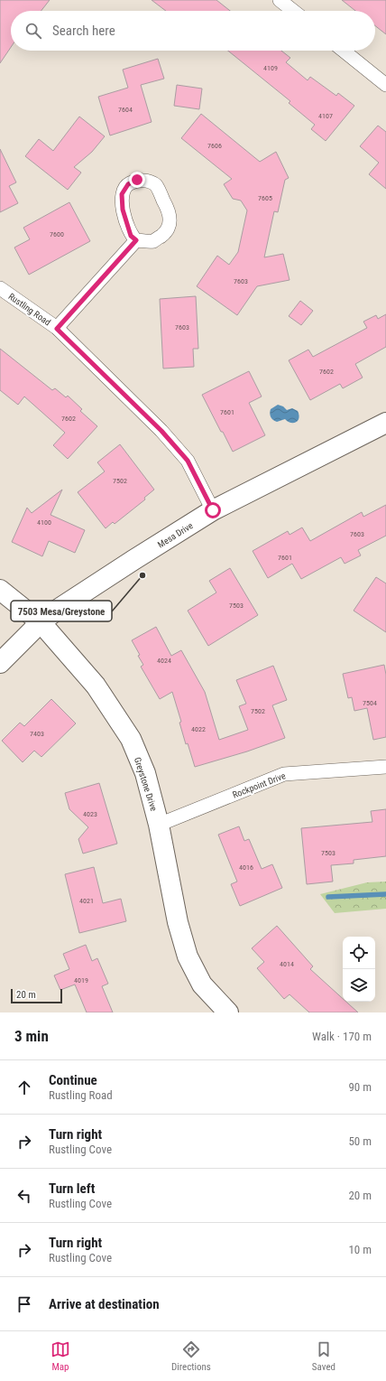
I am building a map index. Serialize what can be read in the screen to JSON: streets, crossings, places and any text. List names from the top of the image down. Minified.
{"streets":{"street":["Rustling Road","Mesa Drive","Greystone Drive","Rockpoint Drive"]},"crossings":[["Rustling Road","Mesa Drive"],["Mesa Drive","Greystone Drive"],["Greystone Drive","Rockpoint Drive"]],"places":["7503 Mesa/Greystone"],"house_numbers":["4109","7604","4107","7606","7605","7600","7603","7603","7602","7601","7602","7502","4100","7603","7601","7503","4024","7504","7502","4022","7403","4023","7503","4016","4021","4014","4019"],"scale_bar":"20 m","page":{"search":"Search here","scale":"20 m","heading":["3 min","Walk · 170 m"],"list":[["Continue","Rustling Road","90 m"],["Turn right","Rustling Cove","50 m"],["Turn left","Rustling Cove","20 m"],["Turn right","Rustling Cove","10 m"],"Arrive at destination"],"nav":["Map","Directions","Saved"]}}
